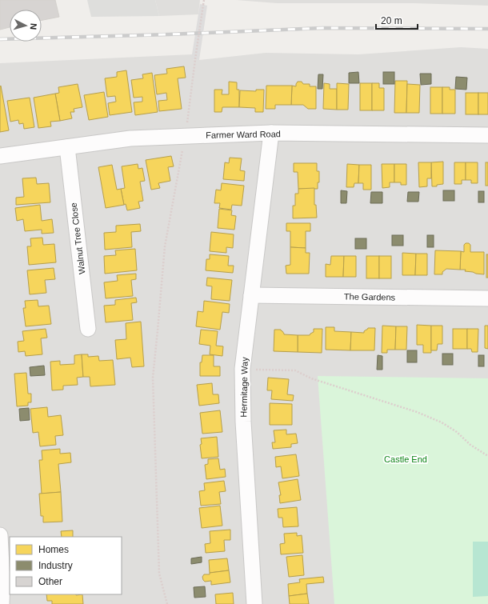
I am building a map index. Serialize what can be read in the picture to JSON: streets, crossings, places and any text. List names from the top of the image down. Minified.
{"streets":{"street":["Farmer Ward Road","Walnut Tree Close","The Gardens","Hermitage Way"]},"crossings":[["Farmer Ward Road","Walnut Tree Close"],["Farmer Ward Road","Hermitage Way"],["The Gardens","Hermitage Way"]],"parks":["Castle End"],"legend":["Homes","Industry","Other"],"scale_bar":"20 m","north":"right"}
